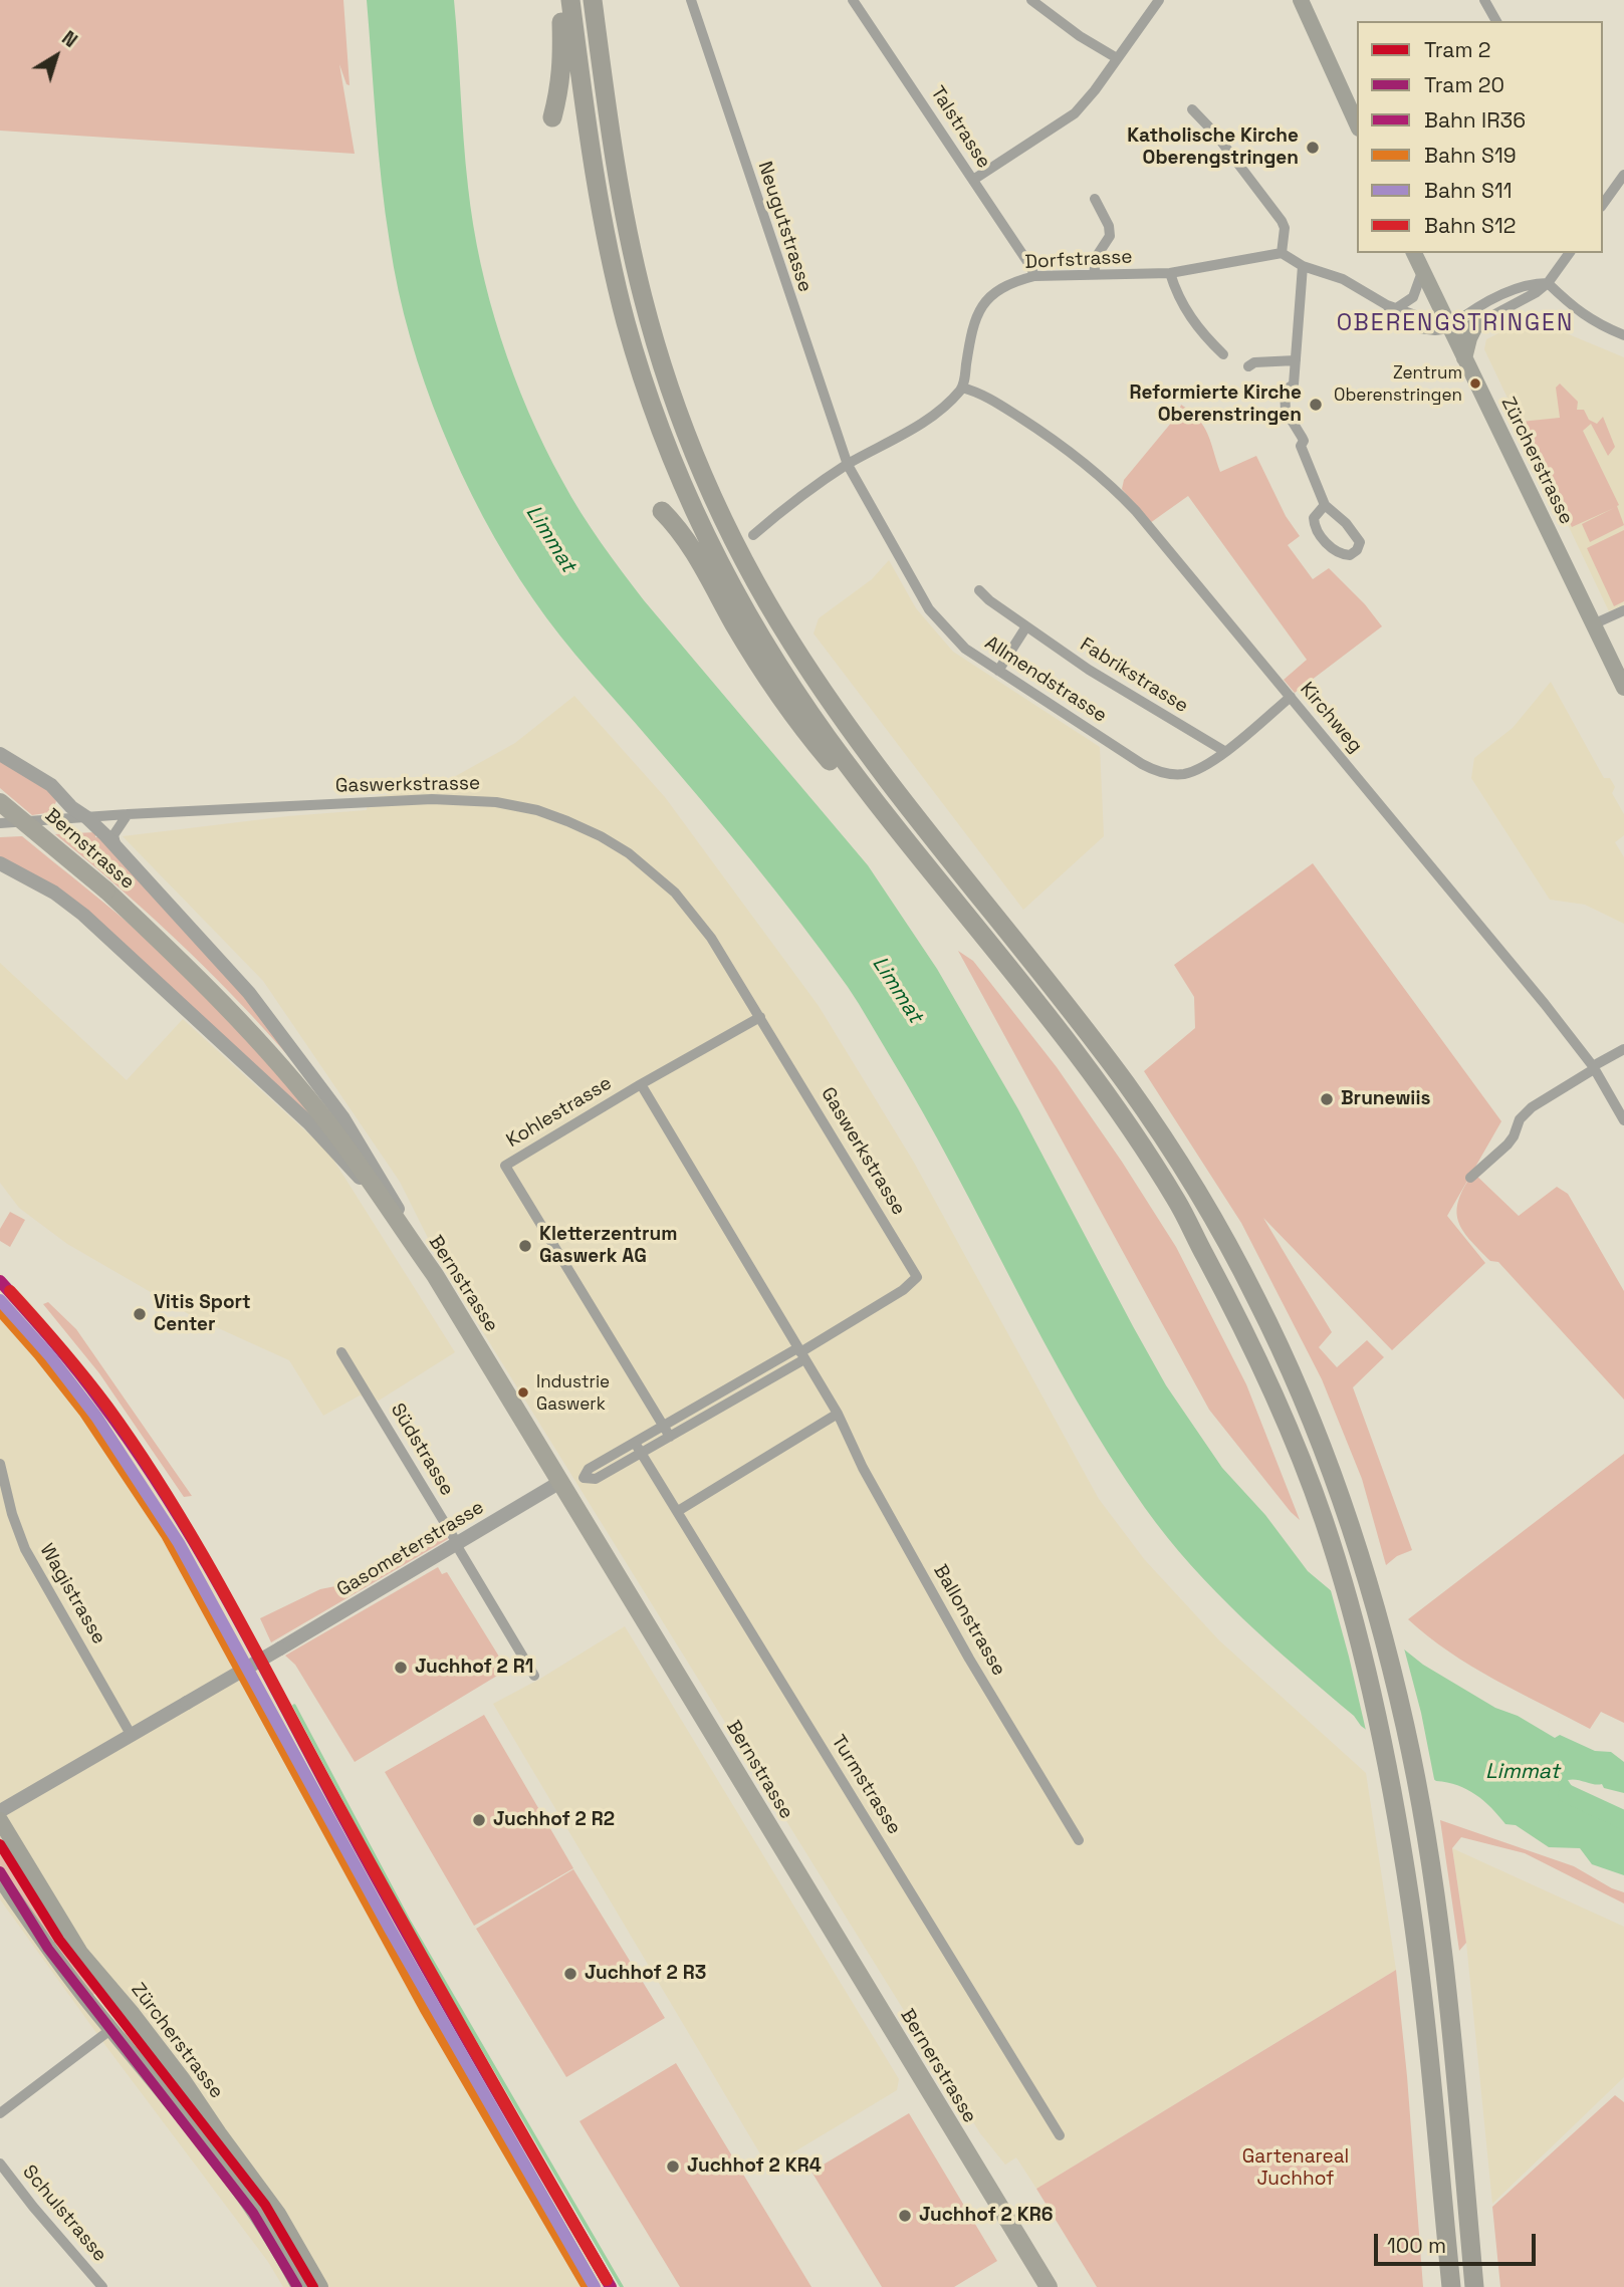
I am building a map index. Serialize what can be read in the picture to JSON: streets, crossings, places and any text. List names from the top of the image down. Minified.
{"streets":{"main road":["Zürcherstrasse","Bernstrasse","Bernerstrasse"],"street":["Talstrasse","Neugutstrasse","Dorfstrasse","Fabrikstrasse","Allmendstrasse","Kirchweg","Gaswerkstrasse","Kohlestrasse","Südstrasse","Gasometerstrasse","Wagistrasse","Ballonstrasse","Turmstrasse","Schulstrasse"]},"crossings":[["Talstrasse","Dorfstrasse"],["Neugutstrasse","Allmendstrasse"],["Dorfstrasse","Kirchweg"],["Fabrikstrasse","Allmendstrasse"],["Allmendstrasse","Kirchweg"],["Gaswerkstrasse","Kohlestrasse"],["Gaswerkstrasse","Ballonstrasse"],["Bernstrasse","Gasometerstrasse"],["Bernstrasse","Bernerstrasse"],["Kohlestrasse","Ballonstrasse"],["Südstrasse","Gasometerstrasse"],["Gasometerstrasse","Wagistrasse"]],"districts":["OBERENGSTRINGEN"],"water":["Limmat"],"parks":["Gartenareal Juchhof"],"places":["Katholische Kirche Oberengstringen","Zentrum Oberenstringen","Reformierte Kirche Oberenstringen","Brunewiis","Kletterzentrum Gaswerk AG","Vitis Sport Center","Industrie Gaswerk","Juchhof 2 R1","Juchhof 2 R2","Juchhof 2 R3","Juchhof 2 KR4","Juchhof 2 KR6"],"lines":["rail line IR36","rail line S12","rail line S11","rail line S19","tram line 2","tram line 20"],"legend":["Tram 2","Tram 20","Bahn IR36","Bahn S19","Bahn S11","Bahn S12"],"scale_bar":"100 m","north":"top right"}
